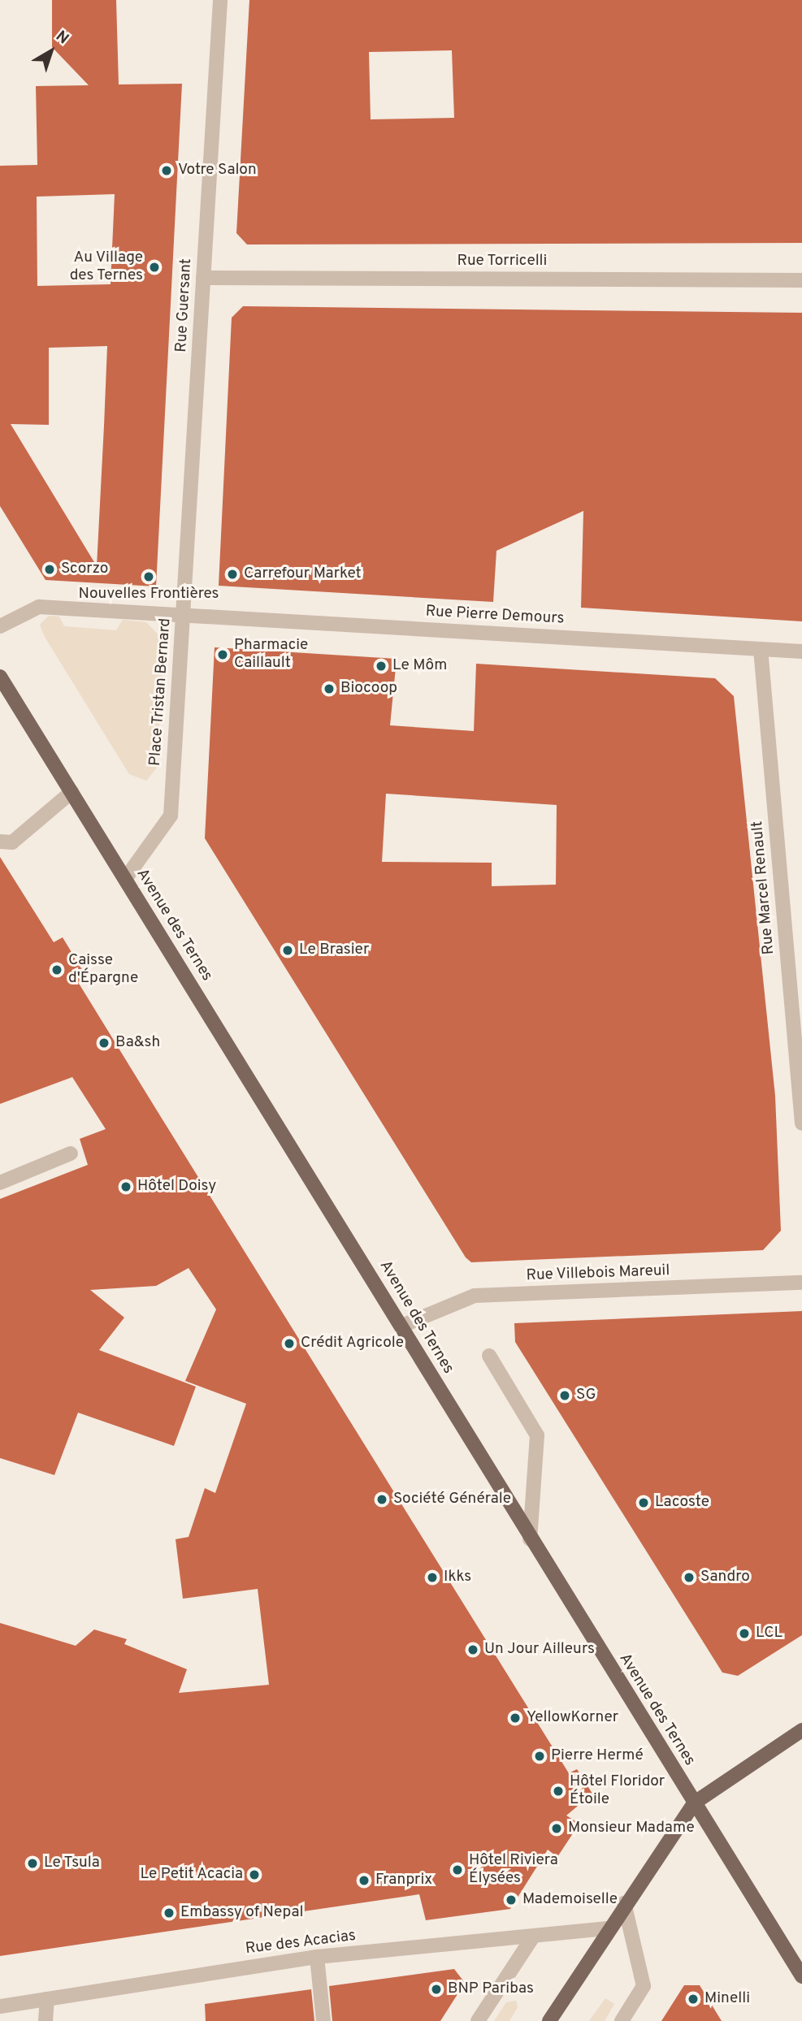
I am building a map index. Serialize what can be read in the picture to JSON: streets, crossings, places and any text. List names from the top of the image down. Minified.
{"streets":{"main road":["Avenue des Ternes"],"street":["Rue Torricelli","Rue Guersant","Rue Pierre Demours","Place Tristan Bernard","Rue Marcel Renault","Rue Villebois Mareuil","Rue des Acacias"]},"crossings":[["Rue Torricelli","Rue Guersant"],["Rue Guersant","Rue Pierre Demours"],["Rue Guersant","Place Tristan Bernard"],["Rue Pierre Demours","Place Tristan Bernard"],["Rue Pierre Demours","Rue Marcel Renault"],["Place Tristan Bernard","Avenue des Ternes"],["Avenue des Ternes","Rue Villebois Mareuil"]],"places":["Votre Salon","Au Village des Ternes","Scorzo","Carrefour Market","Nouvelles Frontières","Pharmacie Caillault","Le Môm","Biocoop","Le Brasier","Caisse d'Épargne","Ba&sh","Hôtel Doisy","Crédit Agricole","SG","Société Générale","Lacoste","Ikks","Sandro","LCL","Un Jour Ailleurs","YellowKorner","Pierre Hermé","Hôtel Floridor Étoile","Monsieur Madame","Le Tsula","Hôtel Riviera Élysées","Le Petit Acacia","Franprix","Mademoiselle","Embassy of Nepal","BNP Paribas","Minelli"],"north":"top right"}
